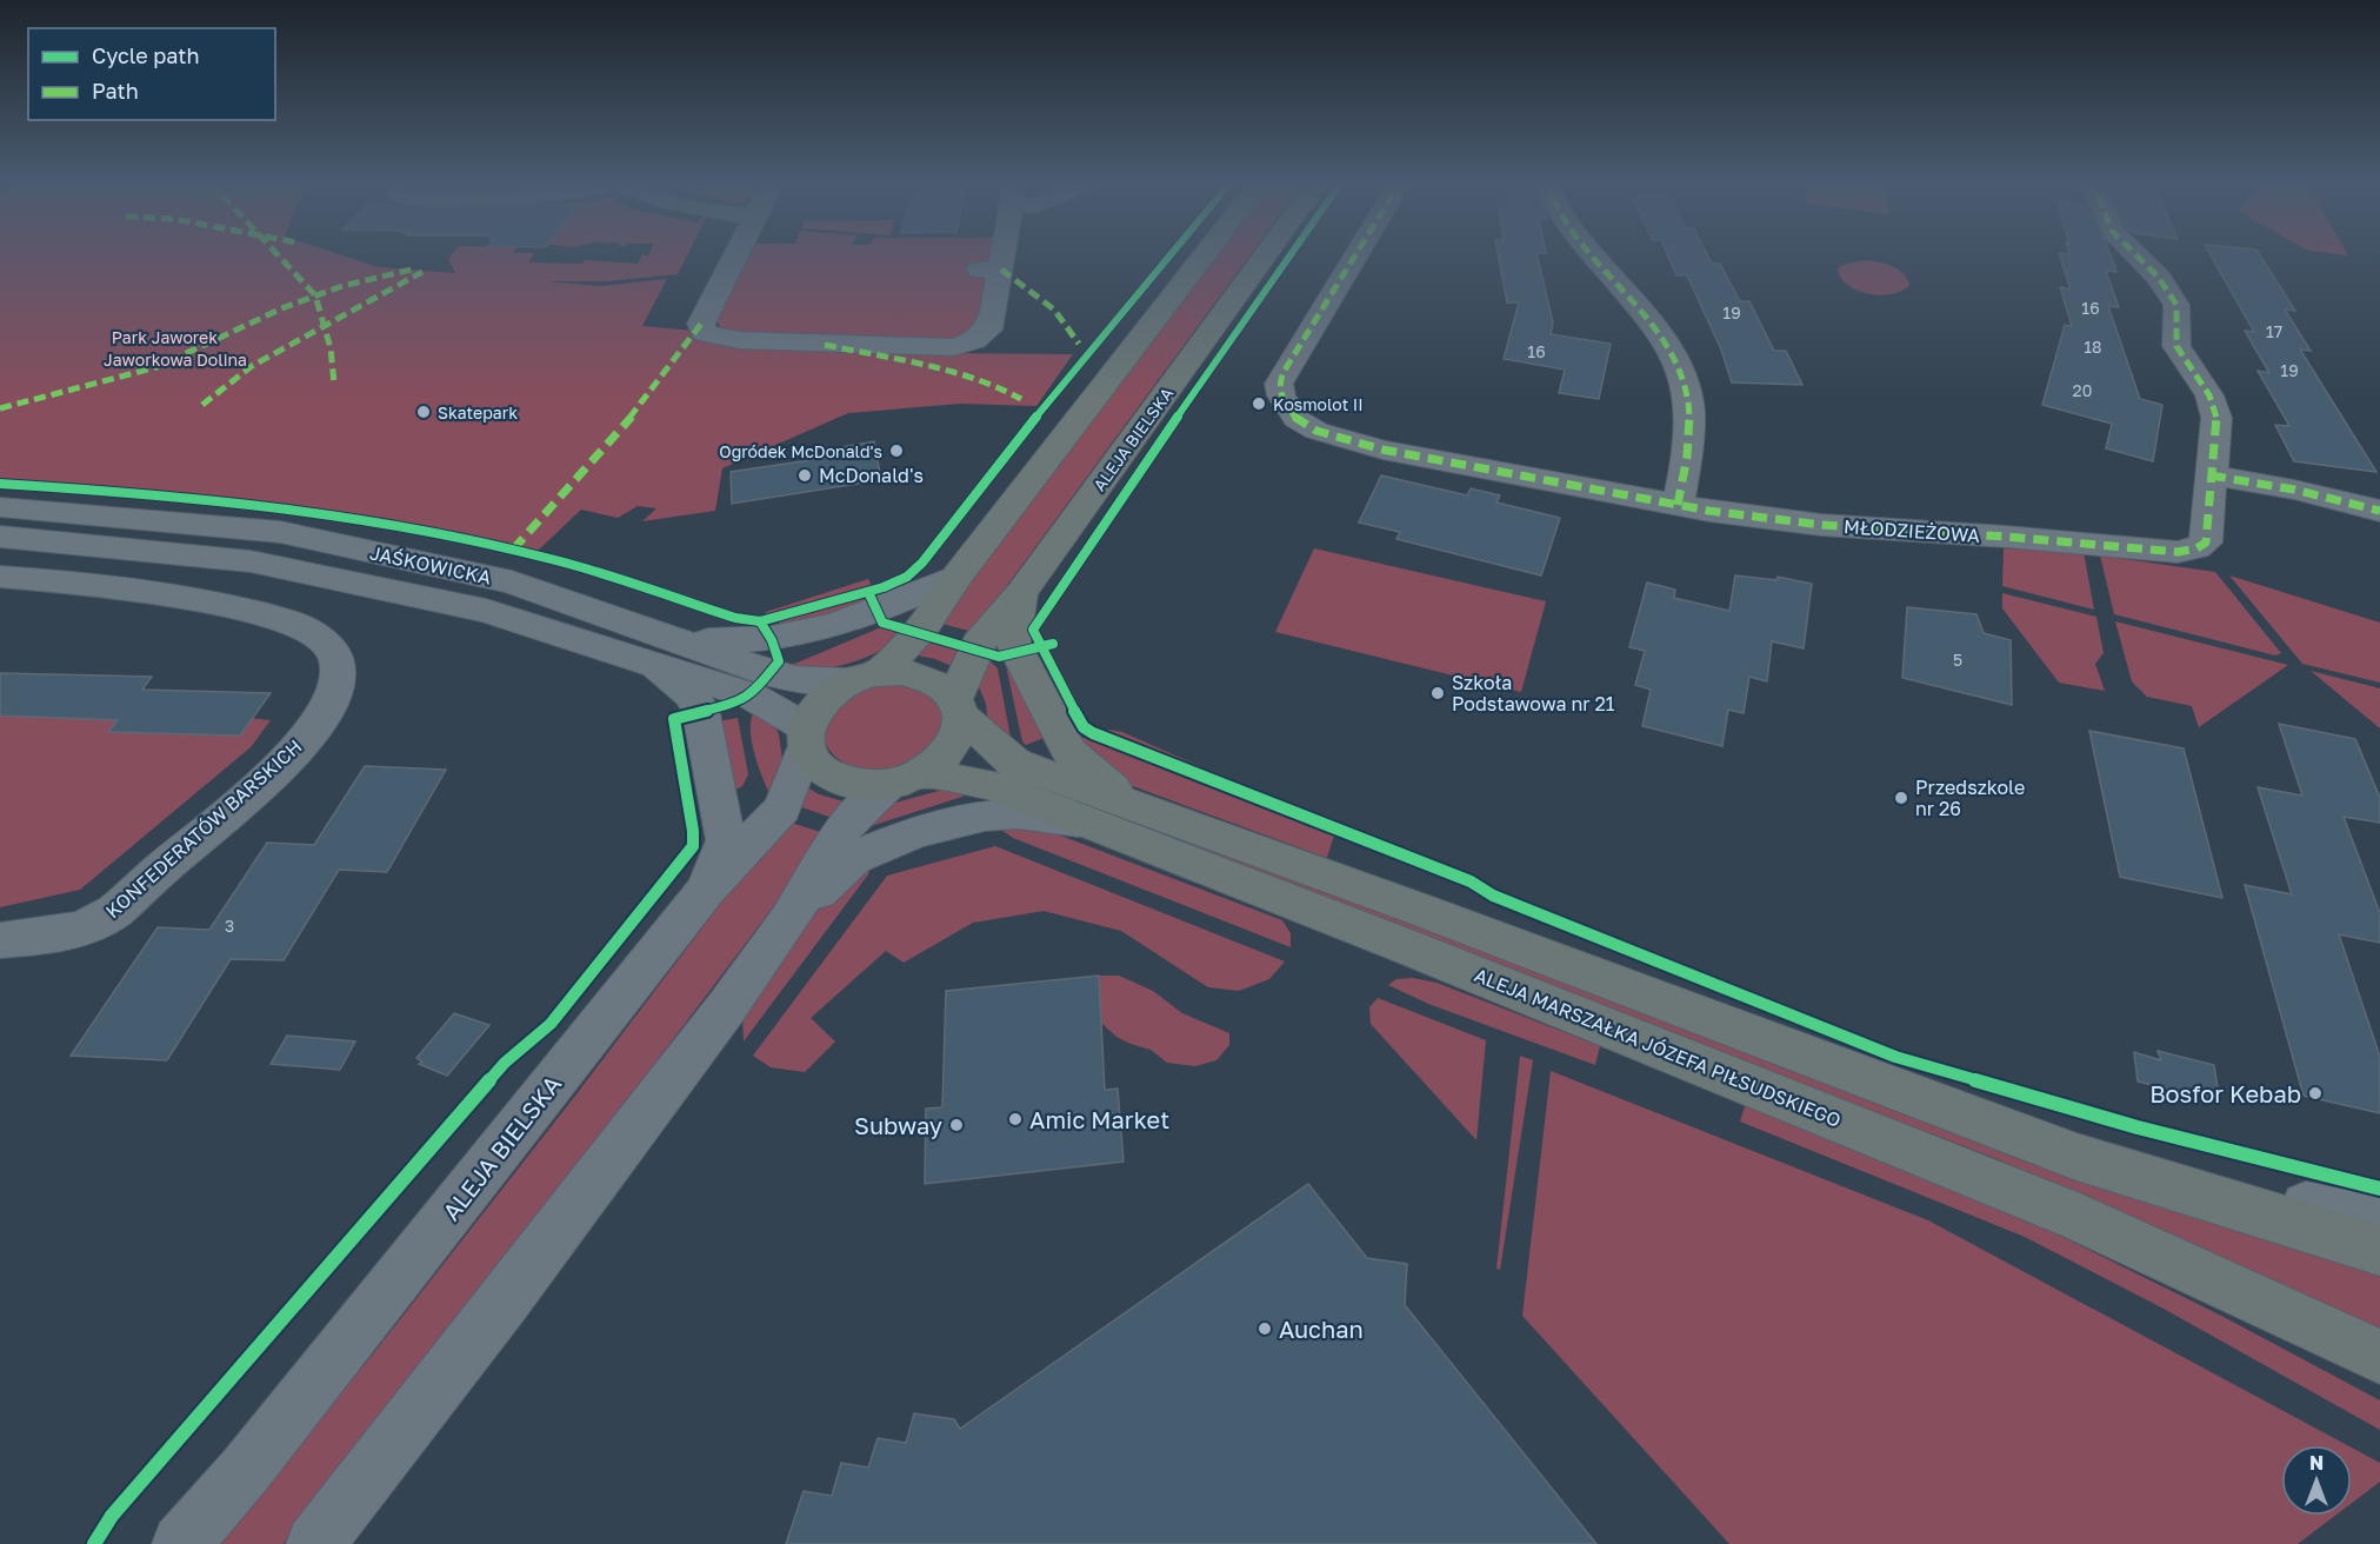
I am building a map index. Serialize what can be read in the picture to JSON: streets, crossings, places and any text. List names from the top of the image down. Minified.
{"streets":{"main road":["ALEJA BIELSKA","ALEJA MARSZAŁKA JÓZEFA PIŁSUDSKIEGO"],"street":["MŁODZIEŻOWA","JAŚKOWICKA","KONFEDERATÓW BARSKICH"]},"crossings":[["ALEJA BIELSKA","JAŚKOWICKA"],["ALEJA BIELSKA","ALEJA MARSZAŁKA JÓZEFA PIŁSUDSKIEGO"],["JAŚKOWICKA","ALEJA MARSZAŁKA JÓZEFA PIŁSUDSKIEGO"]],"parks":["Park Jaworek","Jaworkowa Dolina"],"places":["Kosmolot II","Skatepark","Ogródek McDonald's","McDonald's","Szkoła Podstawowa nr 21","Przedszkole nr 26","Bosfor Kebab","Amic Market","Subway","Auchan"],"house_numbers":["16","19","17","18","16","19","20","5","3"],"legend":["Cycle path","Path"],"north":"top"}
